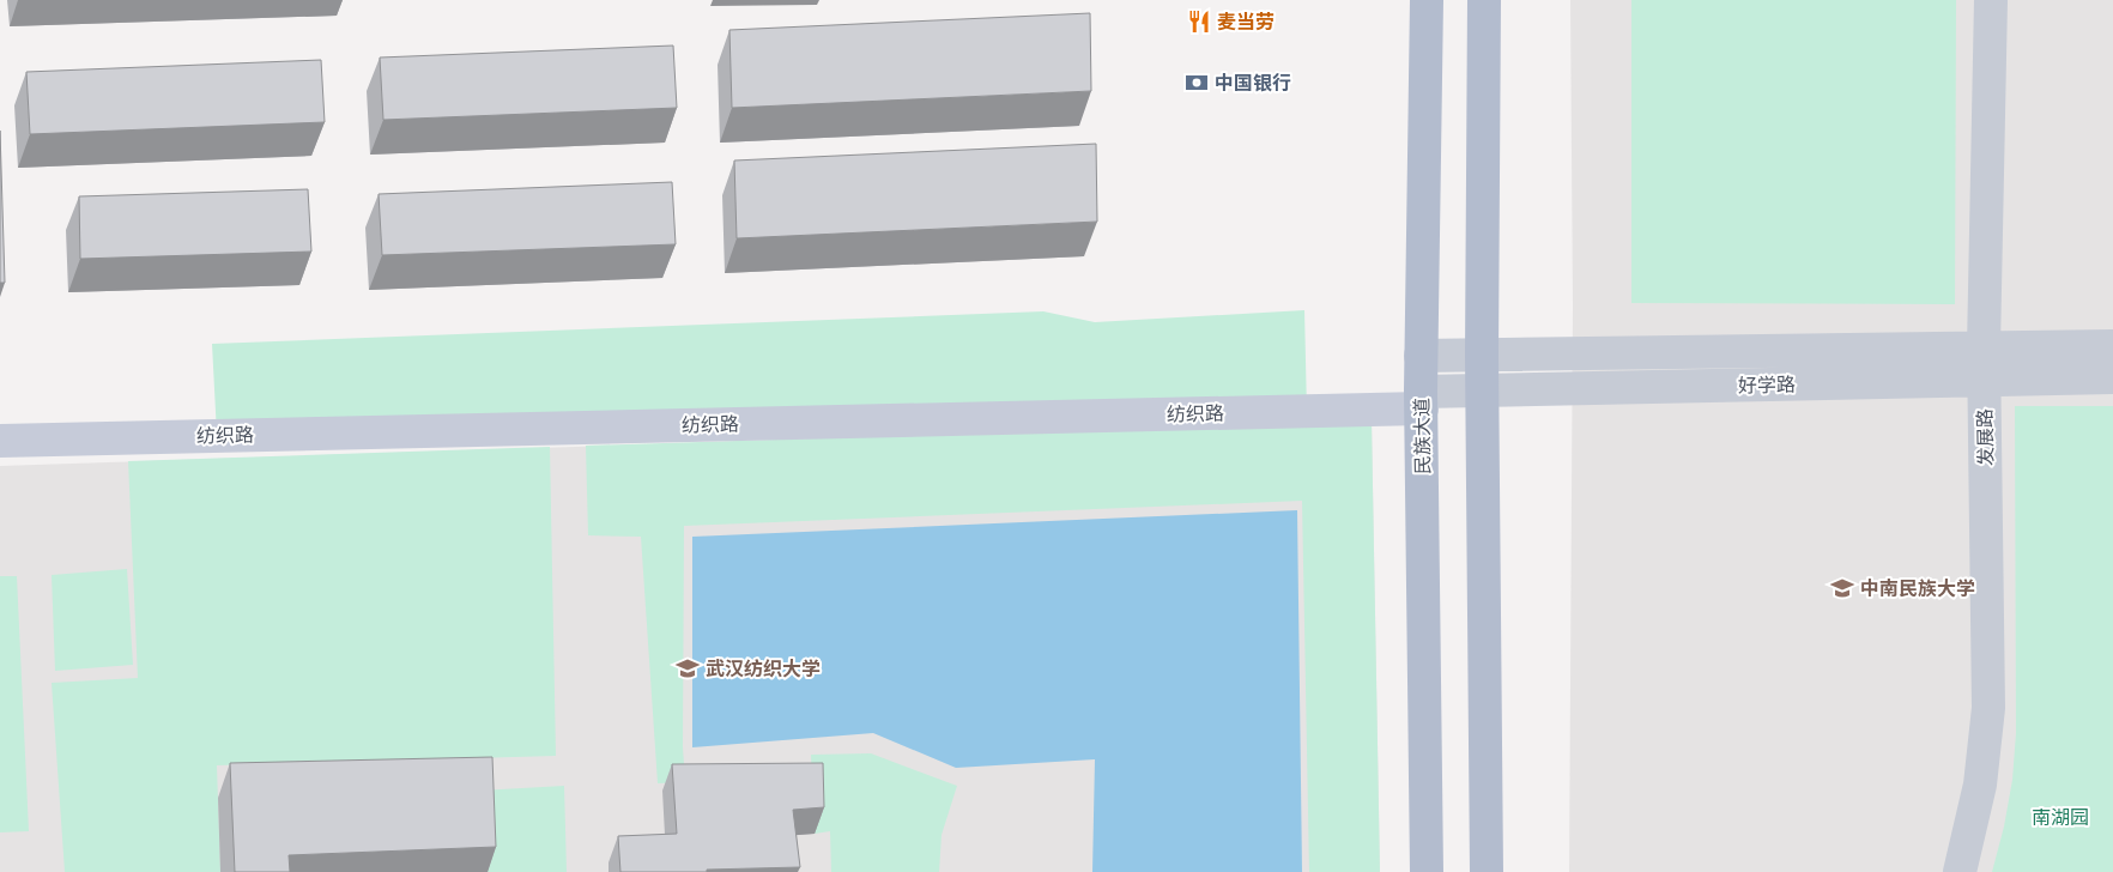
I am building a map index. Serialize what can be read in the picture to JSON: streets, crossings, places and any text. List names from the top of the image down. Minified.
{"streets":{"main road":["纺织路","民族大道"],"street":["好学路","发展路"]},"crossings":[["好学路","纺织路"],["好学路","民族大道"],["好学路","发展路"],["纺织路","民族大道"]],"parks":["南湖园"],"places":{"restaurant":["麦当劳"],"bank":["中国银行"],"school or university":["中南民族大学","武汉纺织大学"]}}
